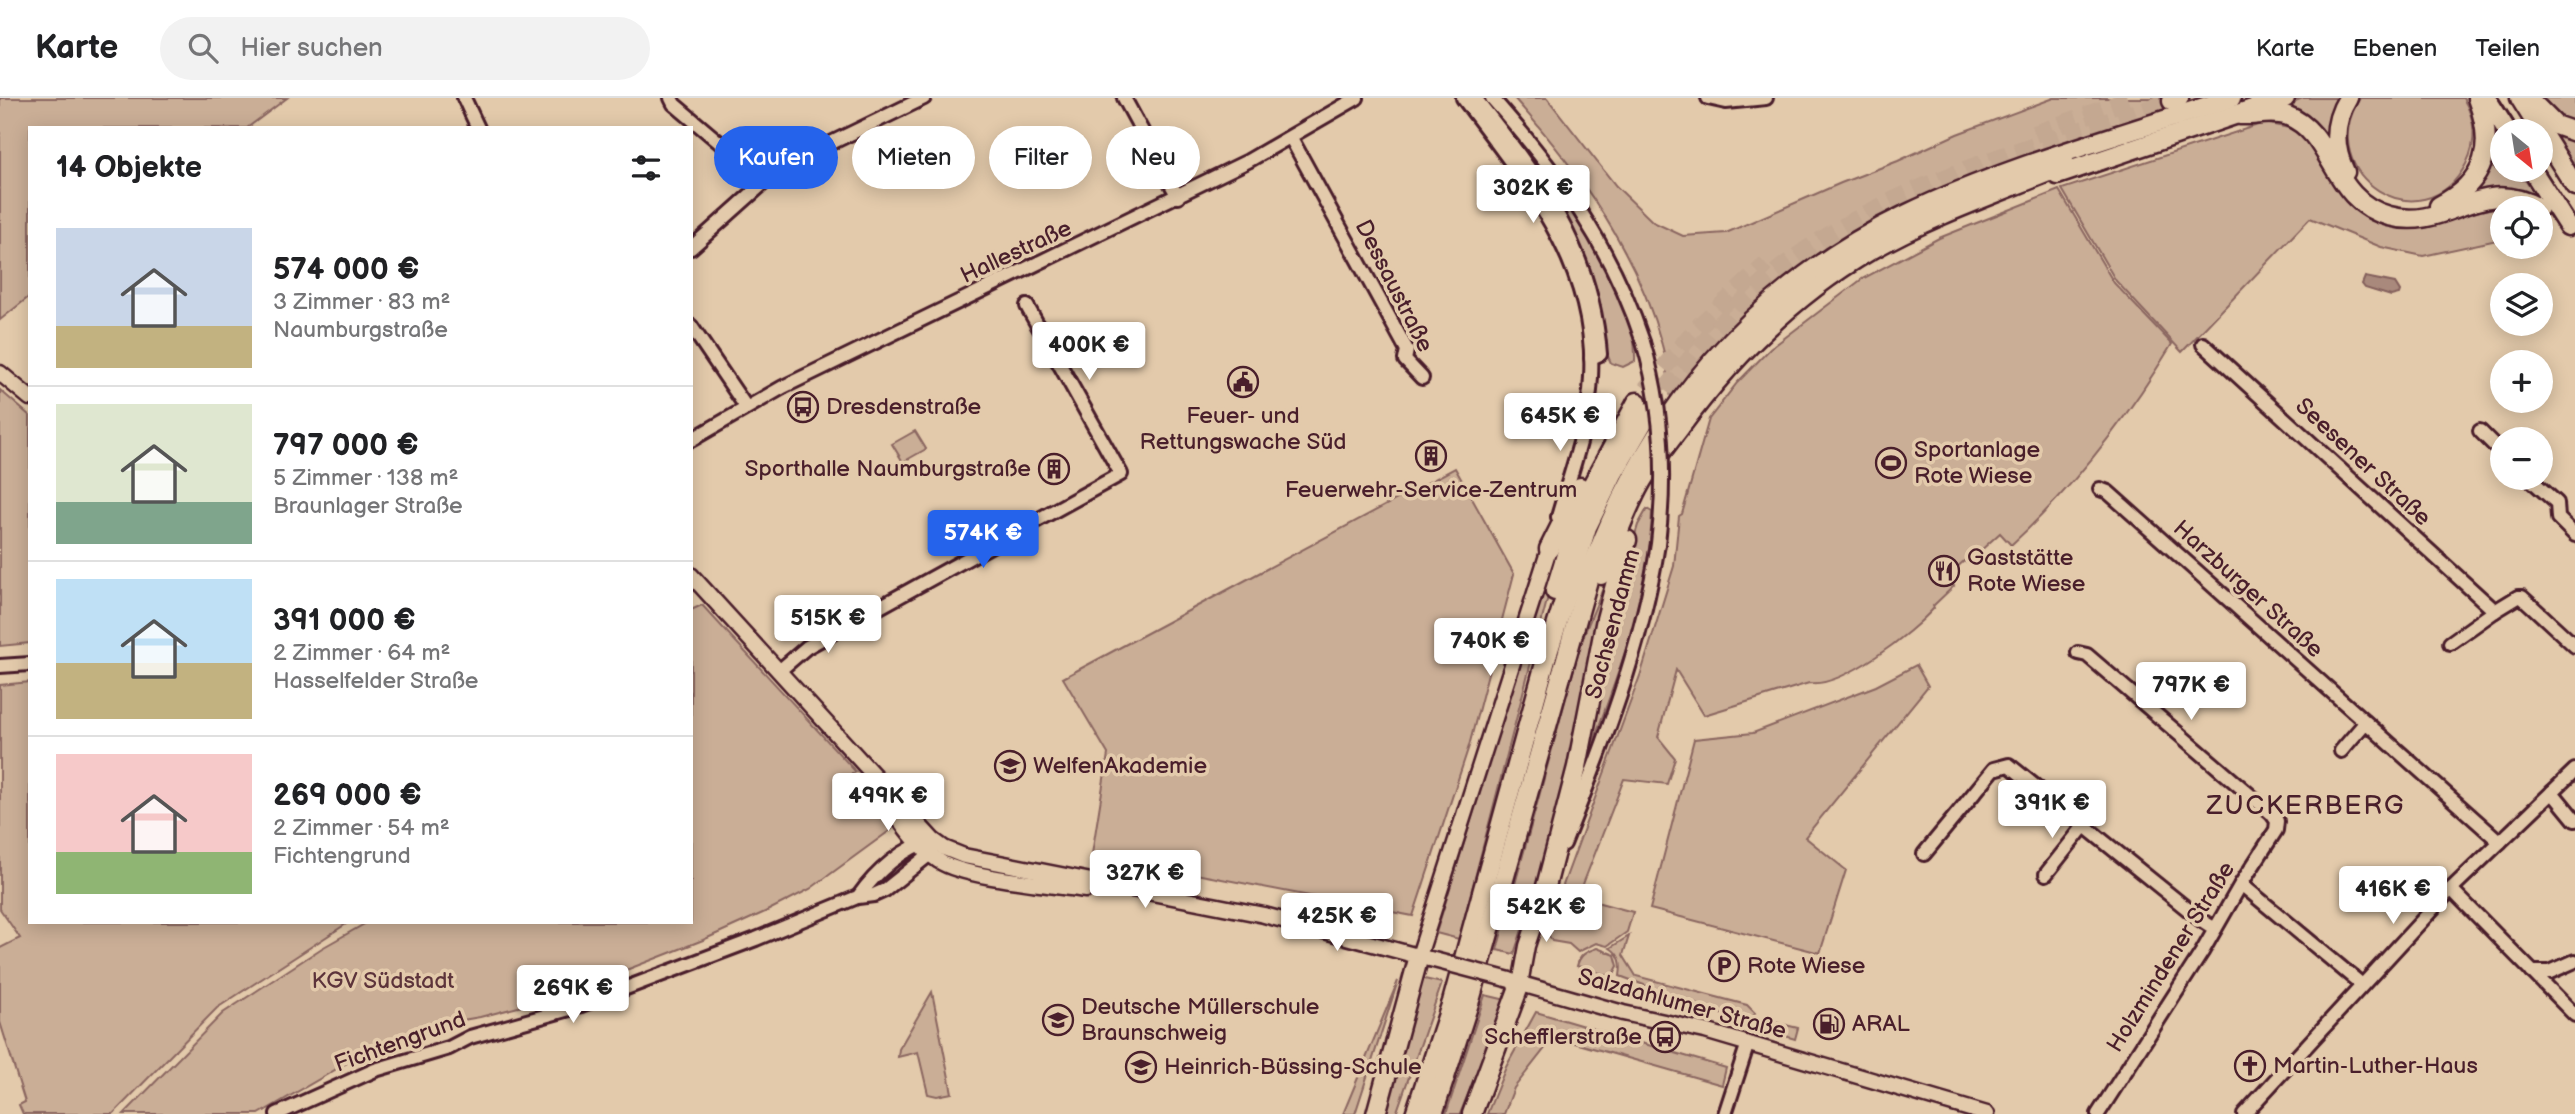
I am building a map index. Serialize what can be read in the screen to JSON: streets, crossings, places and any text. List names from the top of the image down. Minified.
{"streets":{"main road":["Sachsendamm","Salzdahlumer Straße"],"street":["Hallestraße","Dessaustraße","Seesener Straße","Harzburger Straße","Holzmindener Straße","Fichtengrund"]},"crossings":[["Hallestraße","Dessaustraße"],["Sachsendamm","Salzdahlumer Straße"]],"districts":["ZUCKERBERG"],"parks":["KGV Südstadt"],"places":{"public building":["Feuer- und Rettungswache Süd"],"bus stop":["Dresdenstraße","Schefflerstraße"],"building":["Feuerwehr-Service-Zentrum","Sporthalle Naumburgstraße"],"sports":["Sportanlage Rote Wiese"],"restaurant":["Gaststätte Rote Wiese"],"school or university":["WelfenAkademie","Deutsche Müllerschule Braunschweig","Heinrich-Büssing-Schule"],"parking":["Rote Wiese"],"fuel station":["ARAL"],"church":["Martin-Luther-Haus"]},"north":"bottom right","page":{"header":"Karte","search":"Hier suchen","nav":["Karte","Ebenen","Teilen"],"map_buttons":["+","−"],"chip":["Kaufen","Mieten","Filter","Neu"],"heading":"14 Objekte","price":["302K €","400K €","645K €","574K €","515K €","740K €","797K €","499K €","391K €","327K €","416K €","542K €","425K €","269K €"],"list":[{"name":"574 000 €","note":"3 Zimmer · 83 m² · Naumburgstraße"},{"name":"797 000 €","note":"5 Zimmer · 138 m² · Braunlager Straße"},{"name":"391 000 €","note":"2 Zimmer · 64 m² · Hasselfelder Straße"},{"name":"269 000 €","note":"2 Zimmer · 54 m² · Fichtengrund"}]}}
